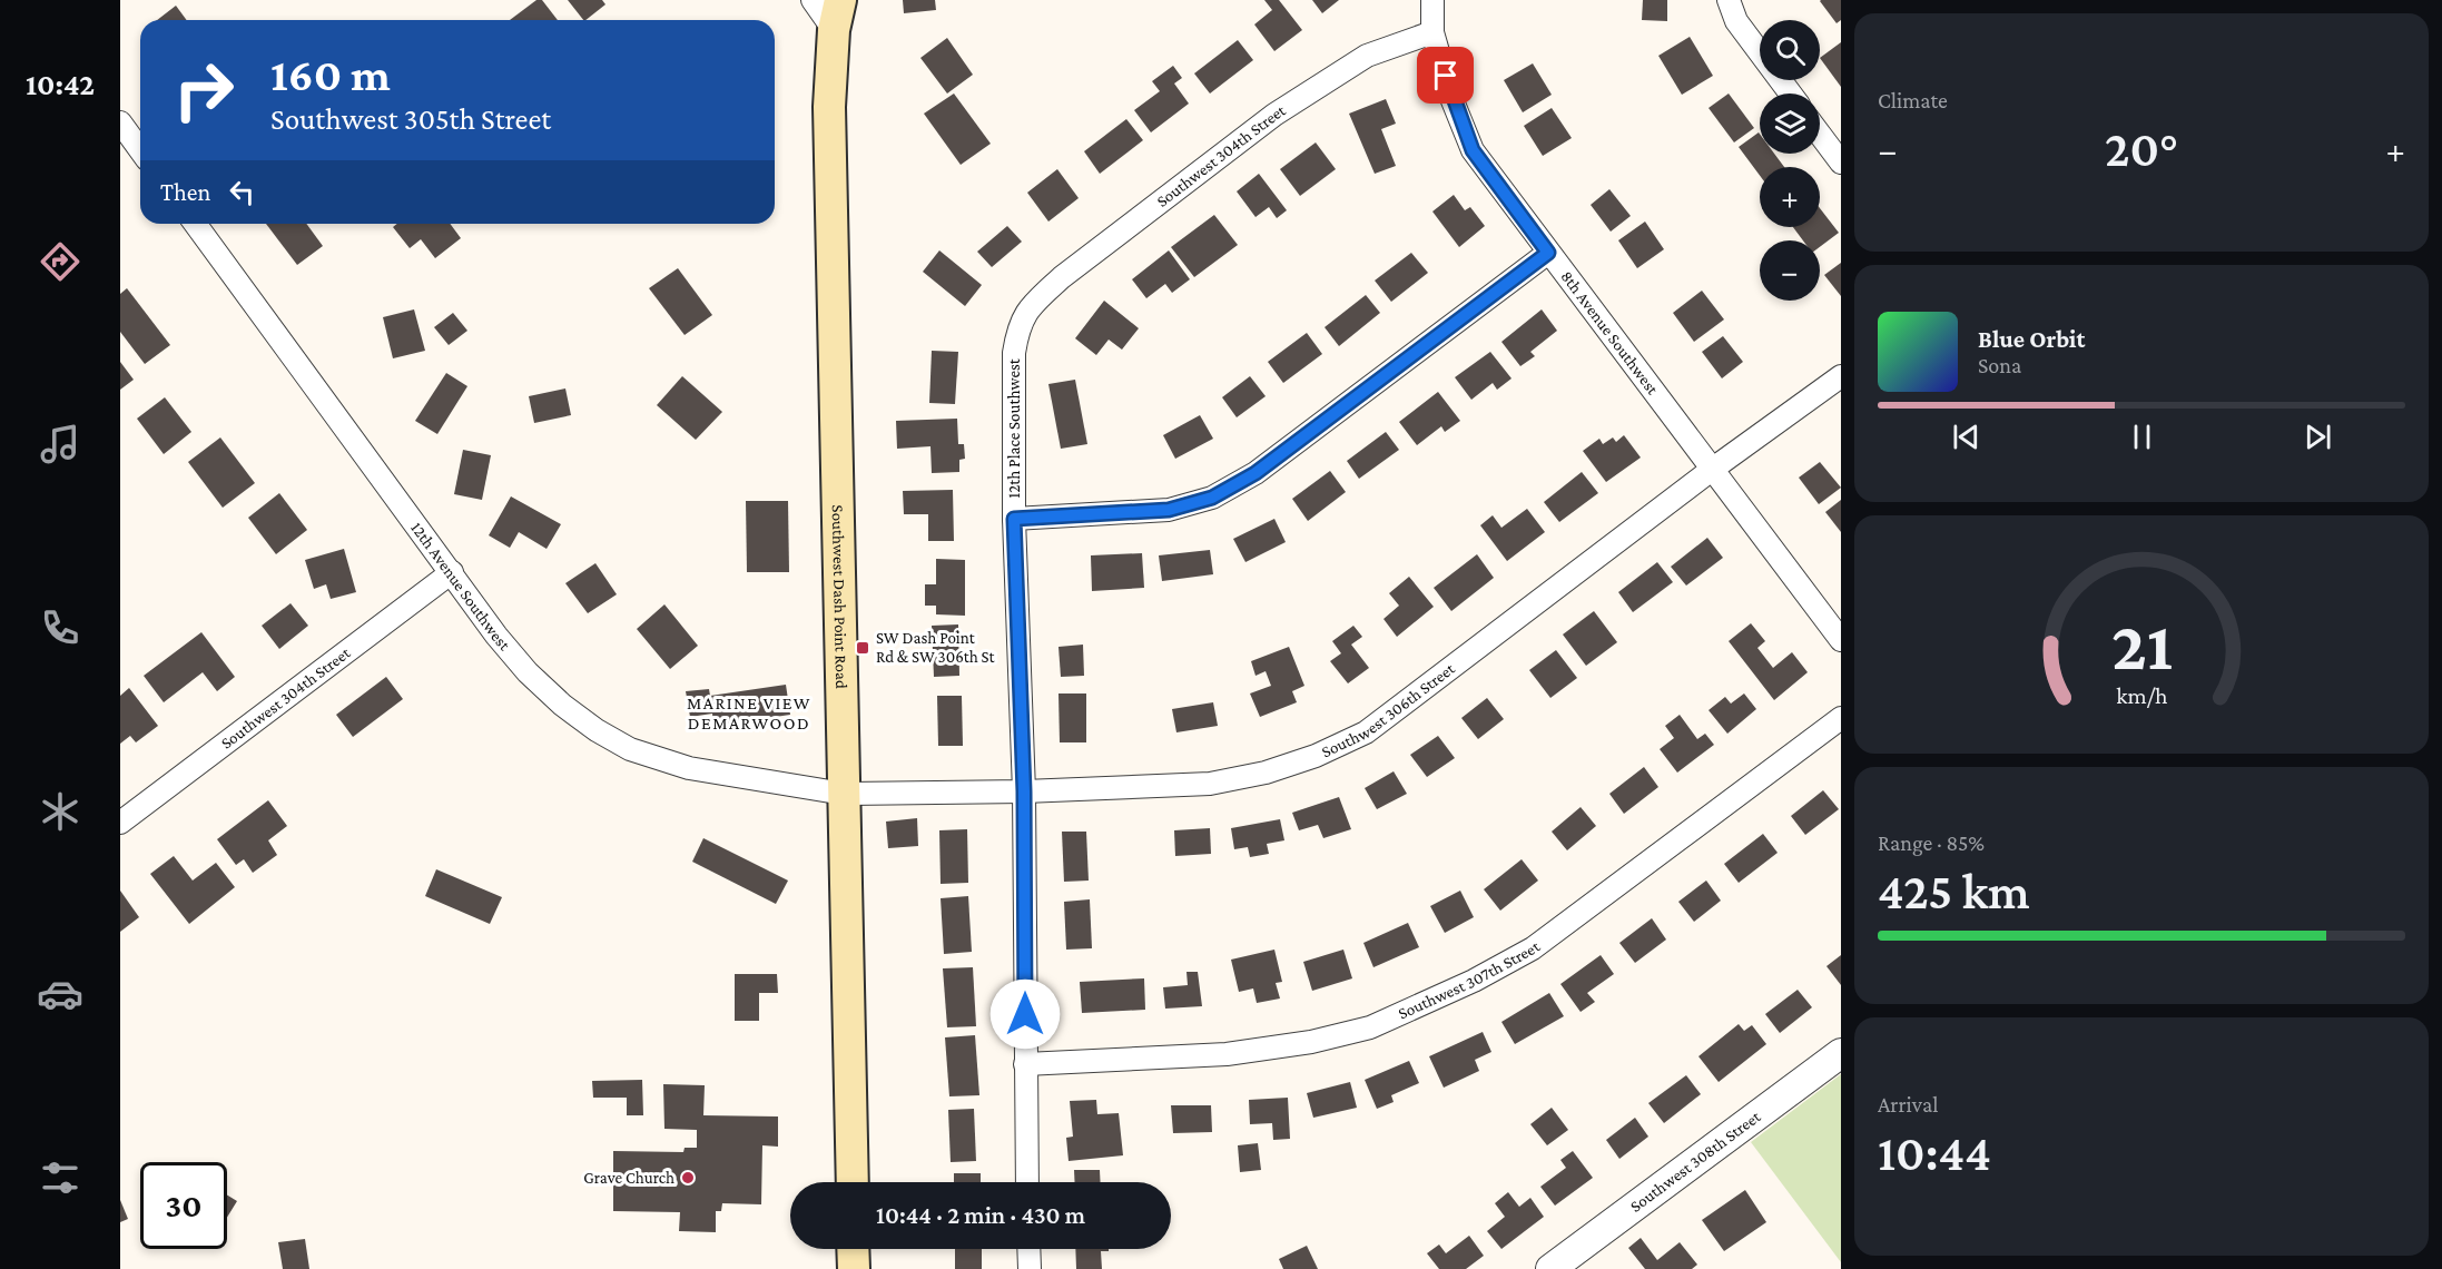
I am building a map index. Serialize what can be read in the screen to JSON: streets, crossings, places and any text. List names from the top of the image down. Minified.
{"streets":{"main road":["Southwest Dash Point Road"],"street":["Southwest 304th Street","8th Avenue Southwest","12th Place Southwest","12th Avenue Southwest","Southwest 306th Street","Southwest 307th Street","Southwest 308th Street"]},"crossings":[["Southwest 304th Street","8th Avenue Southwest"],["Southwest 304th Street","12th Place Southwest"],["Southwest 304th Street","12th Avenue Southwest"],["8th Avenue Southwest","Southwest 306th Street"],["12th Place Southwest","Southwest 306th Street"],["12th Place Southwest","Southwest 307th Street"],["12th Avenue Southwest","Southwest Dash Point Road"],["12th Avenue Southwest","Southwest 306th Street"],["Southwest Dash Point Road","Southwest 306th Street"]],"districts":["MARINE VIEW DEMARWOOD"],"places":{"transit":["SW Dash Point Rd & SW 306th St"],"other":["Grave Church"]},"page":{"tabs":"10:42","tile":["Climate",["Range · 85%","425 km"],["Arrival","10:44"]],"map_buttons":["+","−"],"turn":["160 m","Southwest 305th Street"],"heat":["−","20°","+"],"then":"Then","song":["Blue Orbit","Sona"],"limit":"30","trip":"10:44 · 2 min · 430 m","gauge":["21","km/h"]}}
